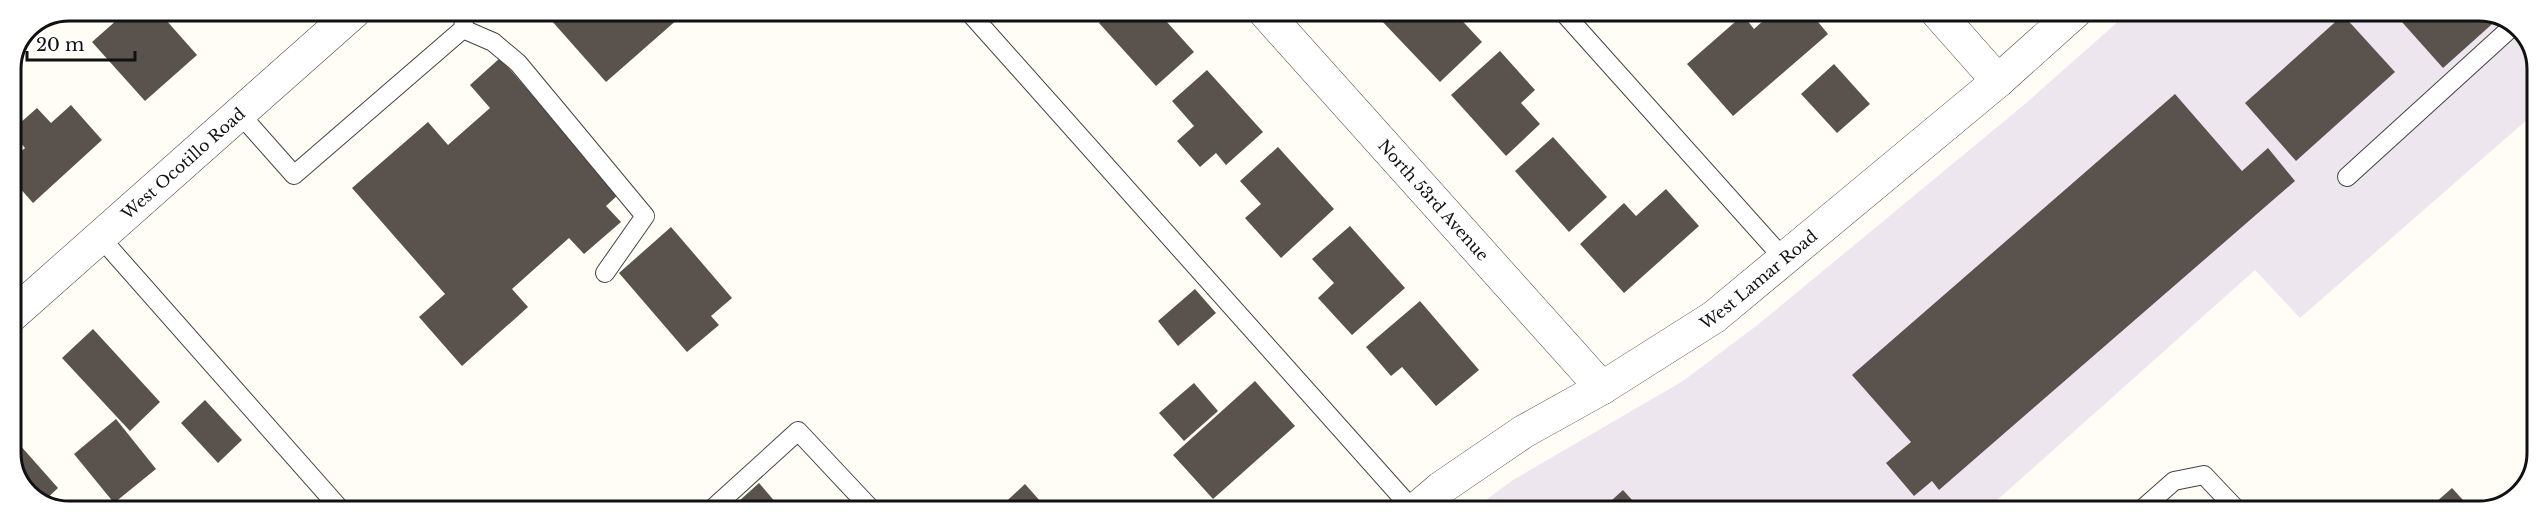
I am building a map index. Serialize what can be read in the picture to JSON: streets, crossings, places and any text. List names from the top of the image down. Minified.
{"streets":{"street":["West Ocotillo Road","North 53rd Avenue","West Lamar Road"]},"crossings":[["North 53rd Avenue","West Lamar Road"]],"scale_bar":"20 m"}
